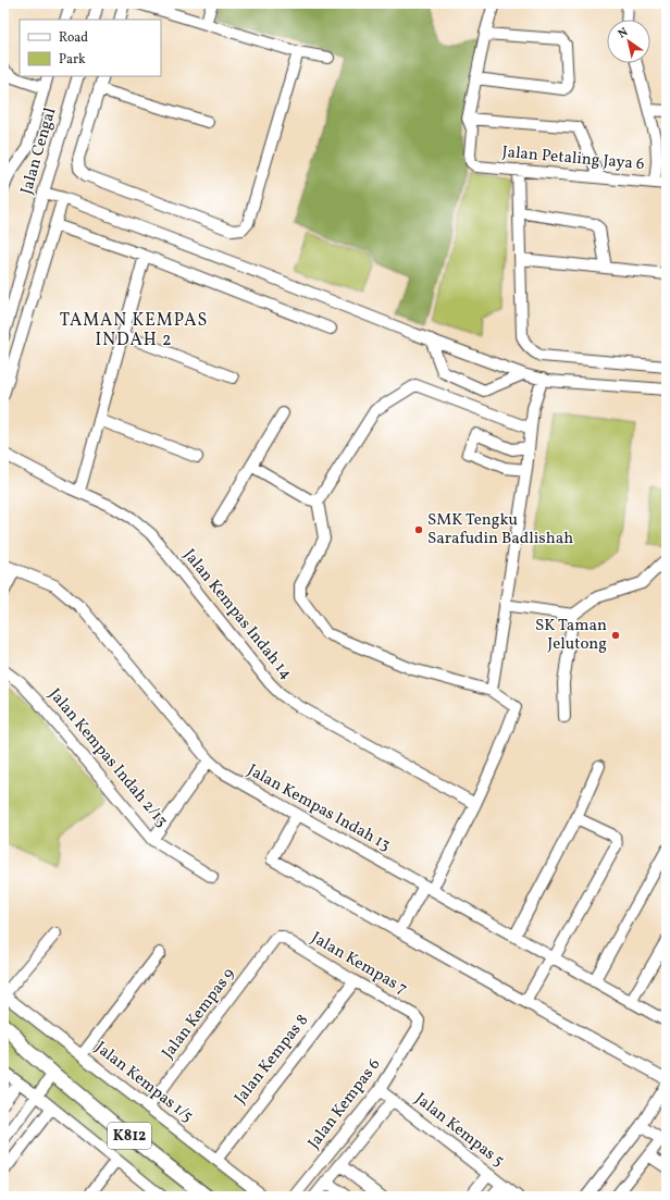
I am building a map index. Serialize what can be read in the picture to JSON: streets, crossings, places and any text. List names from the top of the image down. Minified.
{"streets":{"main road":["K812"],"street":["Jalan Cengal","Jalan Petaling Jaya 6","Jalan Kempas Indah 14","Jalan Kempas Indah 2/13","Jalan Kempas Indah 13","Jalan Kempas 7","Jalan Kempas 9","Jalan Kempas 8","Jalan Kempas 1/5","Jalan Kempas 6","Jalan Kempas 5"]},"crossings":[["Jalan Kempas 7","Jalan Kempas 9"],["Jalan Kempas 7","Jalan Kempas 8"],["Jalan Kempas 7","Jalan Kempas 6"],["Jalan Kempas 9","Jalan Kempas 1/5"],["Jalan Kempas 8","Jalan Kempas 1/5"],["Jalan Kempas 6","Jalan Kempas 5"]],"districts":["TAMAN KEMPAS INDAH 2"],"places":["SMK Tengku Sarafudin Badlishah","SK Taman Jelutong"],"legend":["Road","Park"],"north":"top left"}
